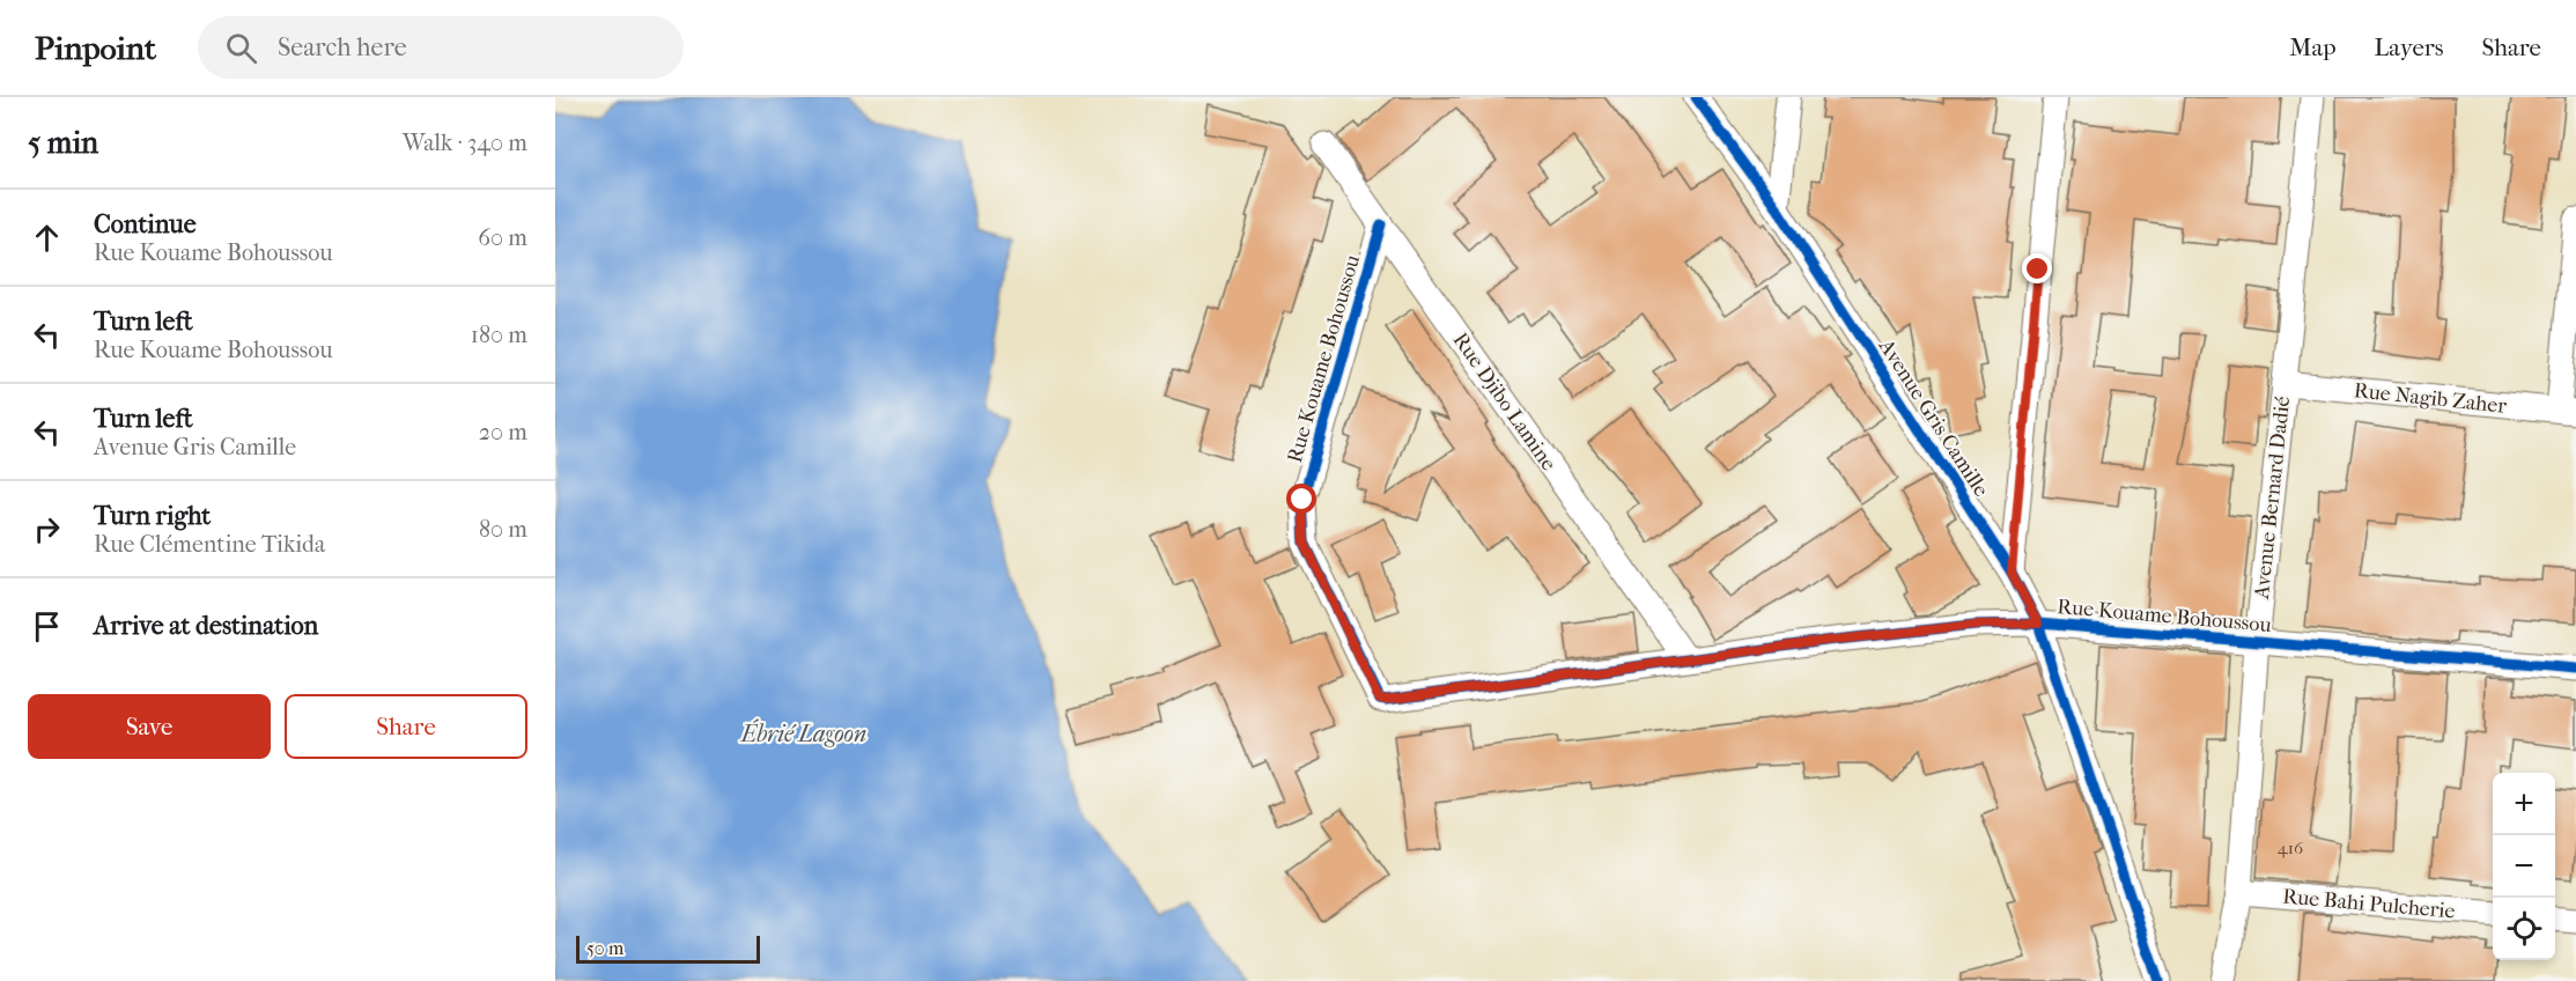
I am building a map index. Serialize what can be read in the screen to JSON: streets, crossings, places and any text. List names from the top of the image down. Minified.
{"streets":{"street":["Rue Kouame Bohoussou","Rue Nagib Zaher","Rue Djibo Lamine","Avenue Gris Camille","Avenue Bernard Dadié","Rue Bahi Pulcherie"]},"crossings":[["Rue Kouame Bohoussou","Rue Djibo Lamine"],["Rue Kouame Bohoussou","Avenue Gris Camille"],["Rue Kouame Bohoussou","Avenue Bernard Dadié"],["Rue Nagib Zaher","Avenue Bernard Dadié"],["Avenue Bernard Dadié","Rue Bahi Pulcherie"]],"water":["Ébrié Lagoon"],"house_numbers":["416"],"scale_bar":"50 m","page":{"header":"Pinpoint","search":"Search here","nav":["Map","Layers","Share"],"heading":["5 min","Walk · 340 m"],"list":[["Continue","Rue Kouame Bohoussou","60 m"],["Turn left","Rue Kouame Bohoussou","180 m"],["Turn left","Avenue Gris Camille","20 m"],["Turn right","Rue Clémentine Tikida","80 m"],"Arrive at destination"],"buttons":["Save","Share"],"map_buttons":["+","−"],"scale":"50 m"}}
